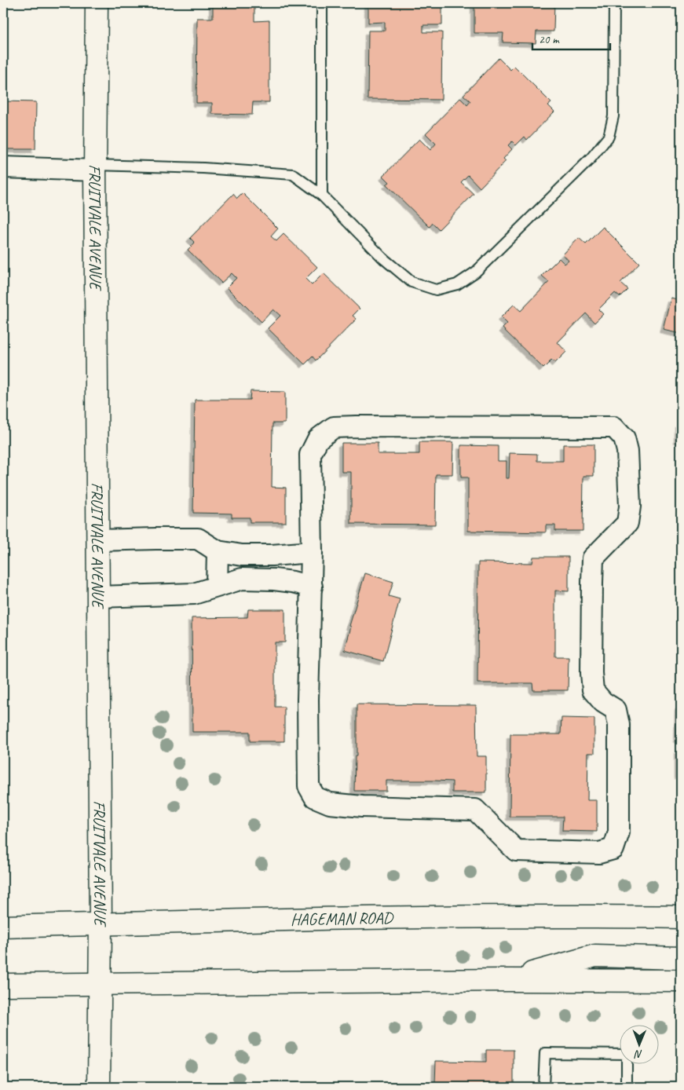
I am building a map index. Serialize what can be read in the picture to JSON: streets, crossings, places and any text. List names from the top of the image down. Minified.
{"streets":{"main road":["FRUITVALE AVENUE","HAGEMAN ROAD"]},"crossings":[["FRUITVALE AVENUE","HAGEMAN ROAD"]],"scale_bar":"20 m","north":"bottom"}
